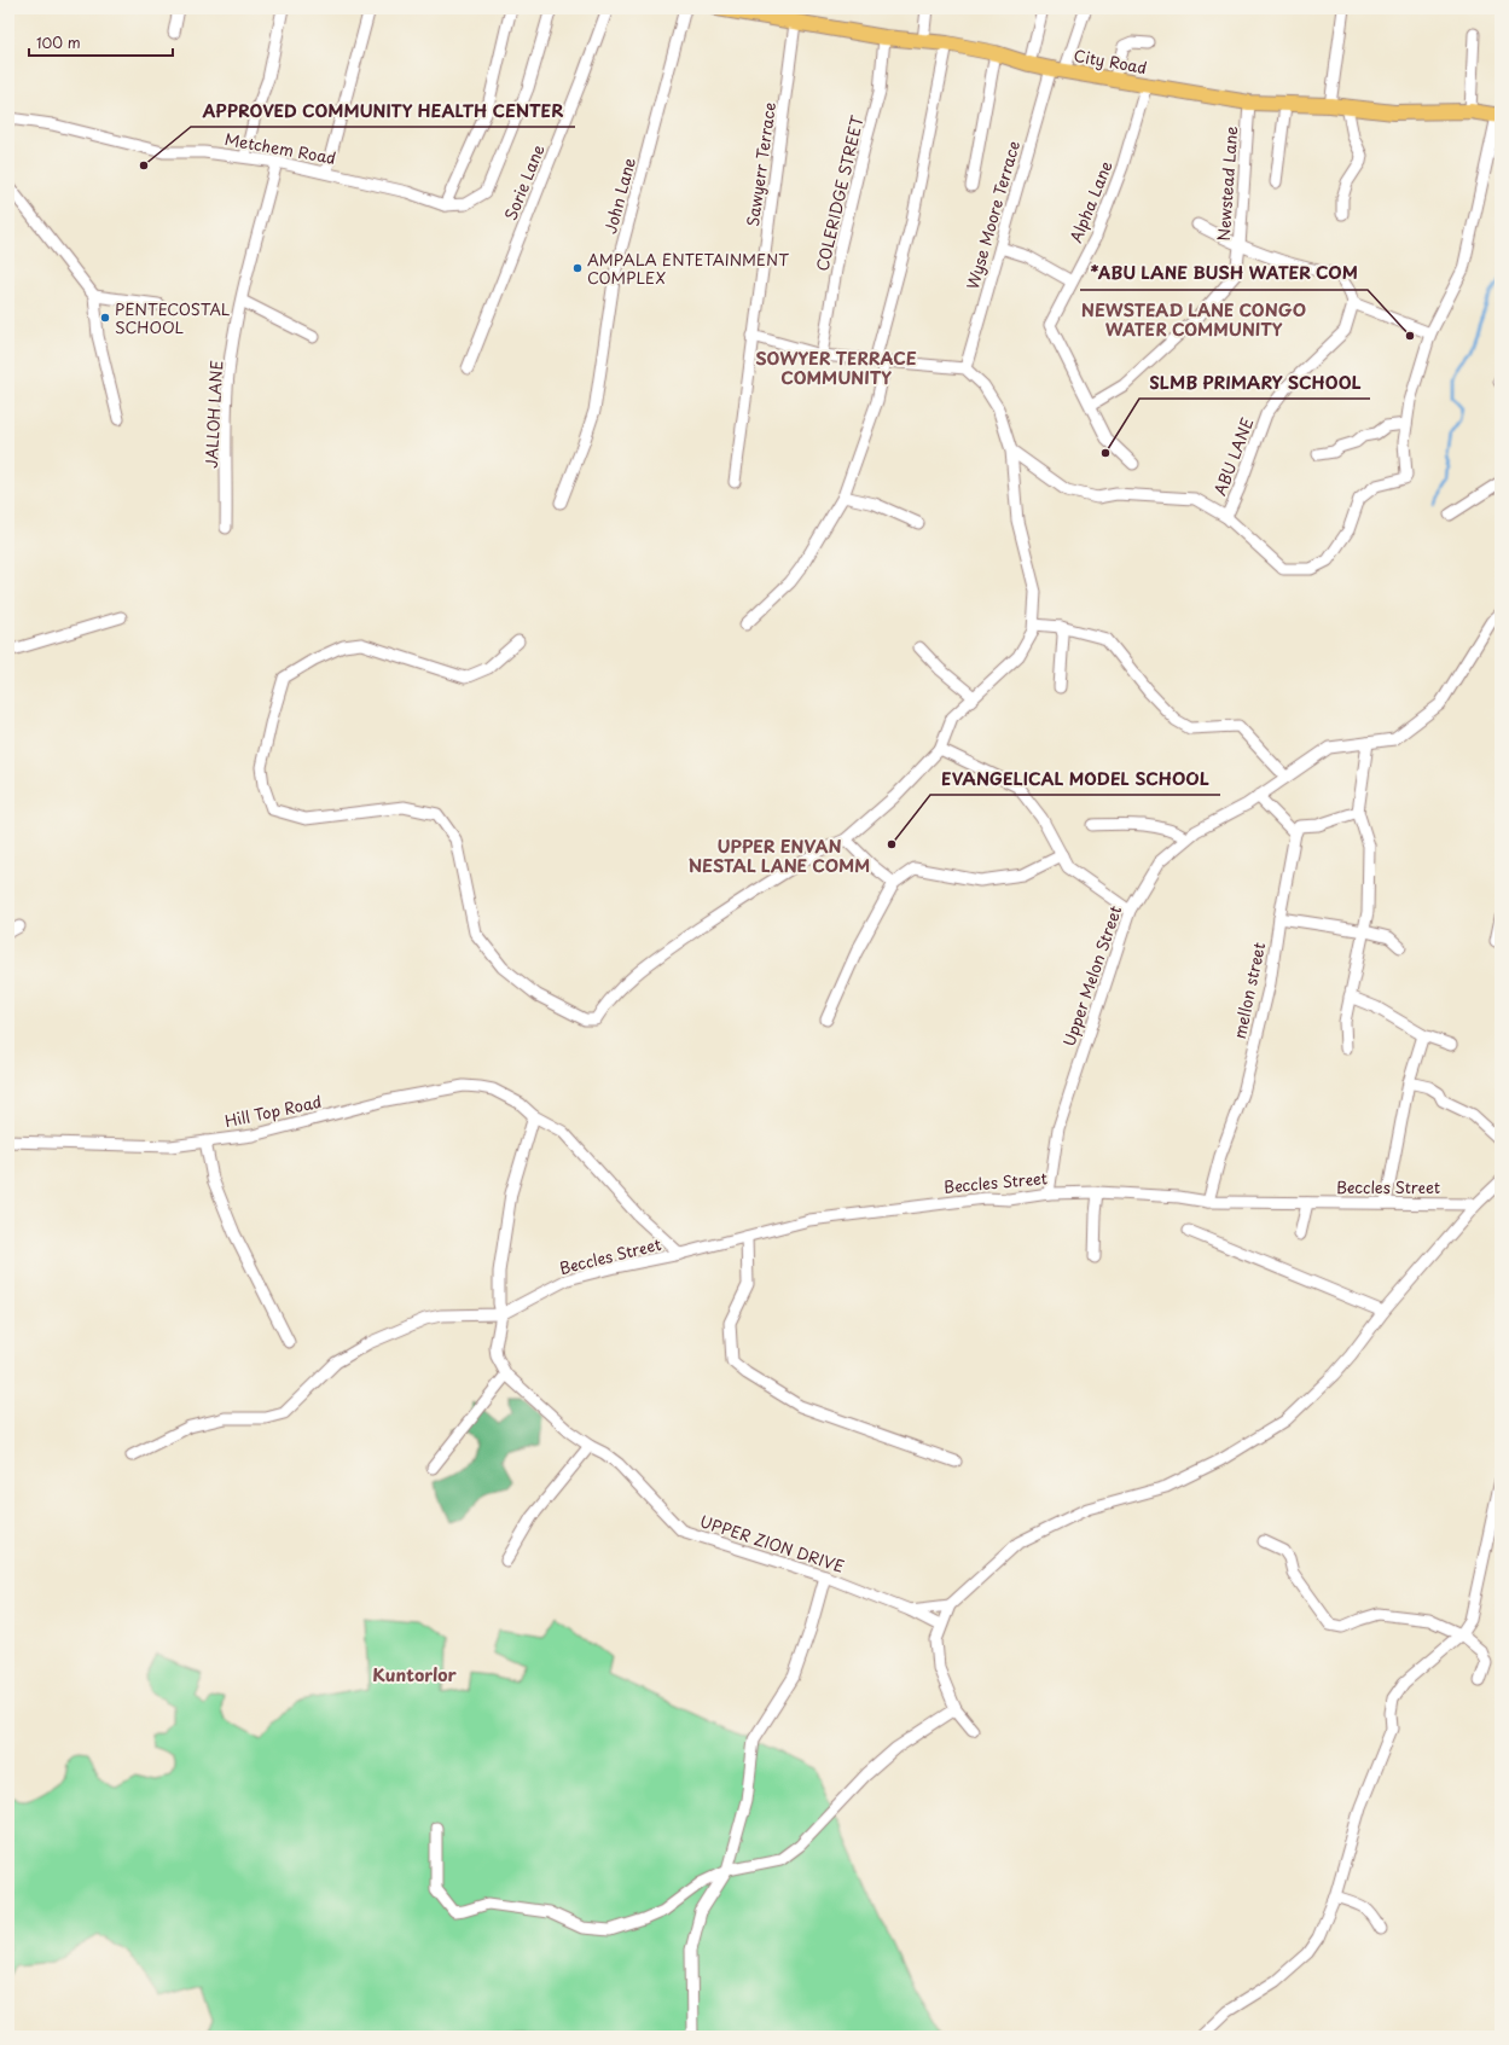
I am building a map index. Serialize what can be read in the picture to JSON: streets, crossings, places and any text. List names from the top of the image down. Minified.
{"streets":{"main road":["City Road"],"street":["Metchem Road","Sawyerr Terrace","Sorie Lane","Newstead Lane","COLERIDGE STREET","John Lane","Alpha Lane","Wyse Moore Terrace","JALLOH LANE","ABU LANE","Upper Melon Street","mellon street","Hill Top Road","Beccles Street","UPPER ZION DRIVE"]},"crossings":[["City Road","Sawyerr Terrace"],["City Road","Newstead Lane"],["City Road","COLERIDGE STREET"],["City Road","Alpha Lane"],["City Road","Wyse Moore Terrace"],["Metchem Road","JALLOH LANE"],["Newstead Lane","Alpha Lane"],["Upper Melon Street","Beccles Street"],["mellon street","Beccles Street"],["Hill Top Road","Beccles Street"],["Hill Top Road","UPPER ZION DRIVE"],["Beccles Street","UPPER ZION DRIVE"]],"districts":["NEWSTEAD LANE CONGO WATER COMMUNITY","SOWYER TERRACE COMMUNITY","UPPER ENVAN NESTAL LANE COMM","Kuntorlor"],"places":["APPROVED COMMUNITY HEALTH CENTER","AMPALA ENTETAINMENT COMPLEX","PENTECOSTAL SCHOOL","*ABU LANE BUSH WATER COM","SLMB PRIMARY SCHOOL","EVANGELICAL MODEL SCHOOL"],"scale_bar":"100 m"}
